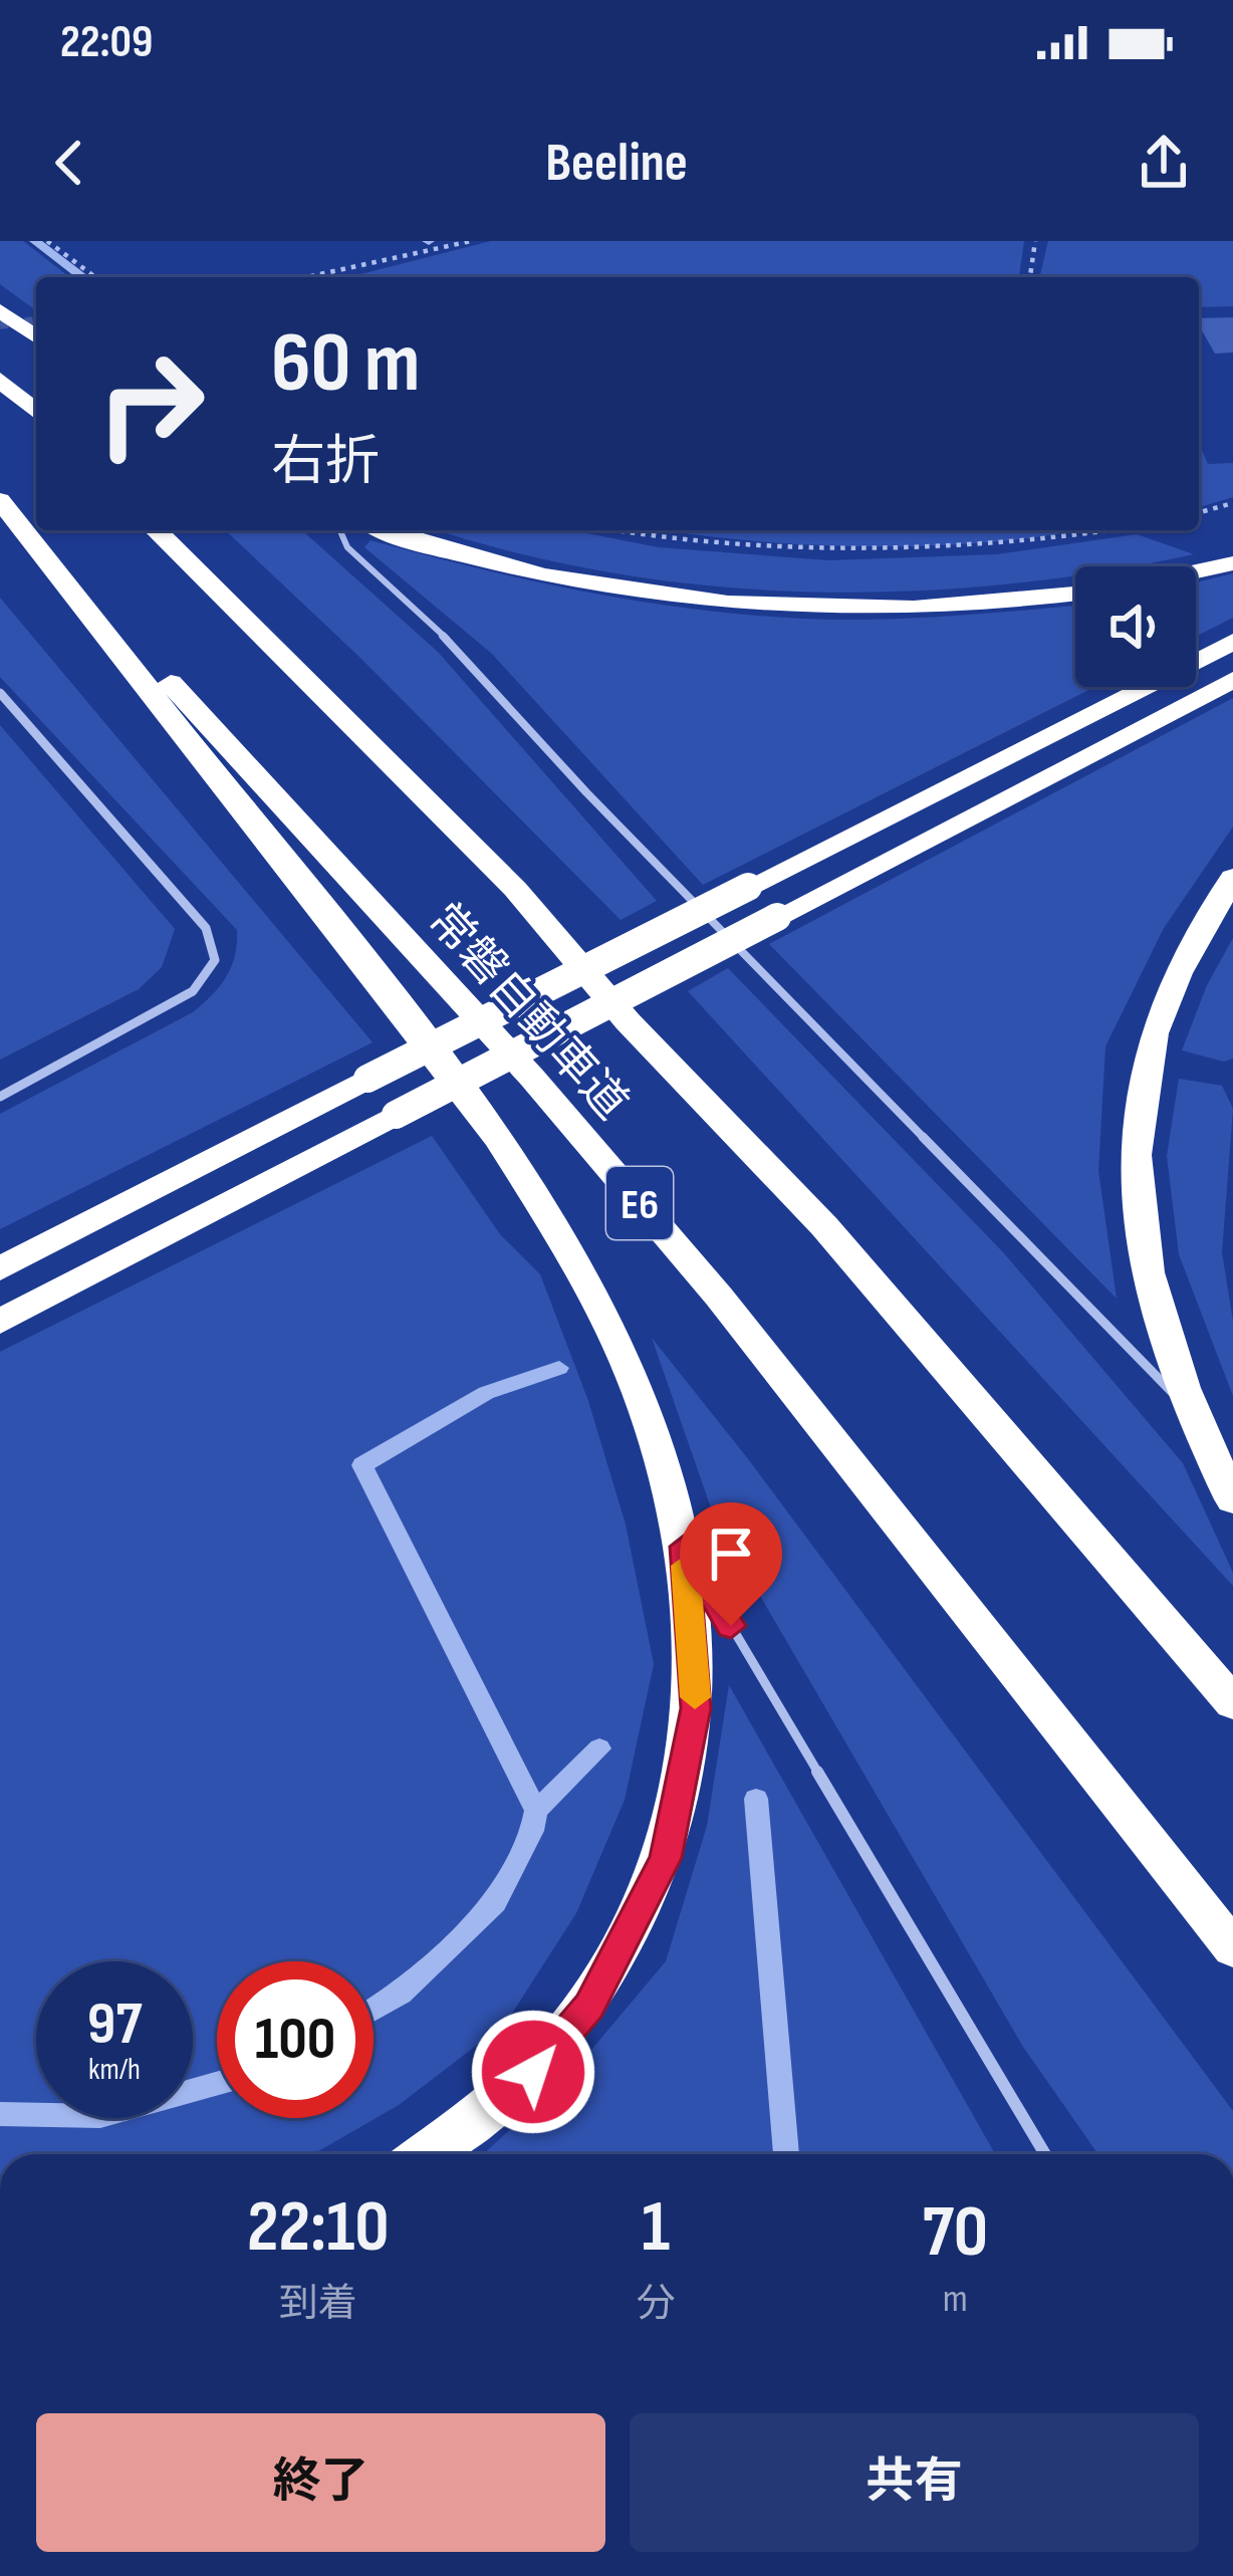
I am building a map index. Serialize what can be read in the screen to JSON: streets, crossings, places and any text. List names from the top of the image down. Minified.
{"streets":{"highway":["常磐自動車道","E6"]},"page":{"status":"22:09","header":"Beeline","turn":["60 m","右折"],"speed":"97 km/h","limit":"100","eta":["22:10","到着","1","分","70","m"],"buttons":["終了","共有"]}}
